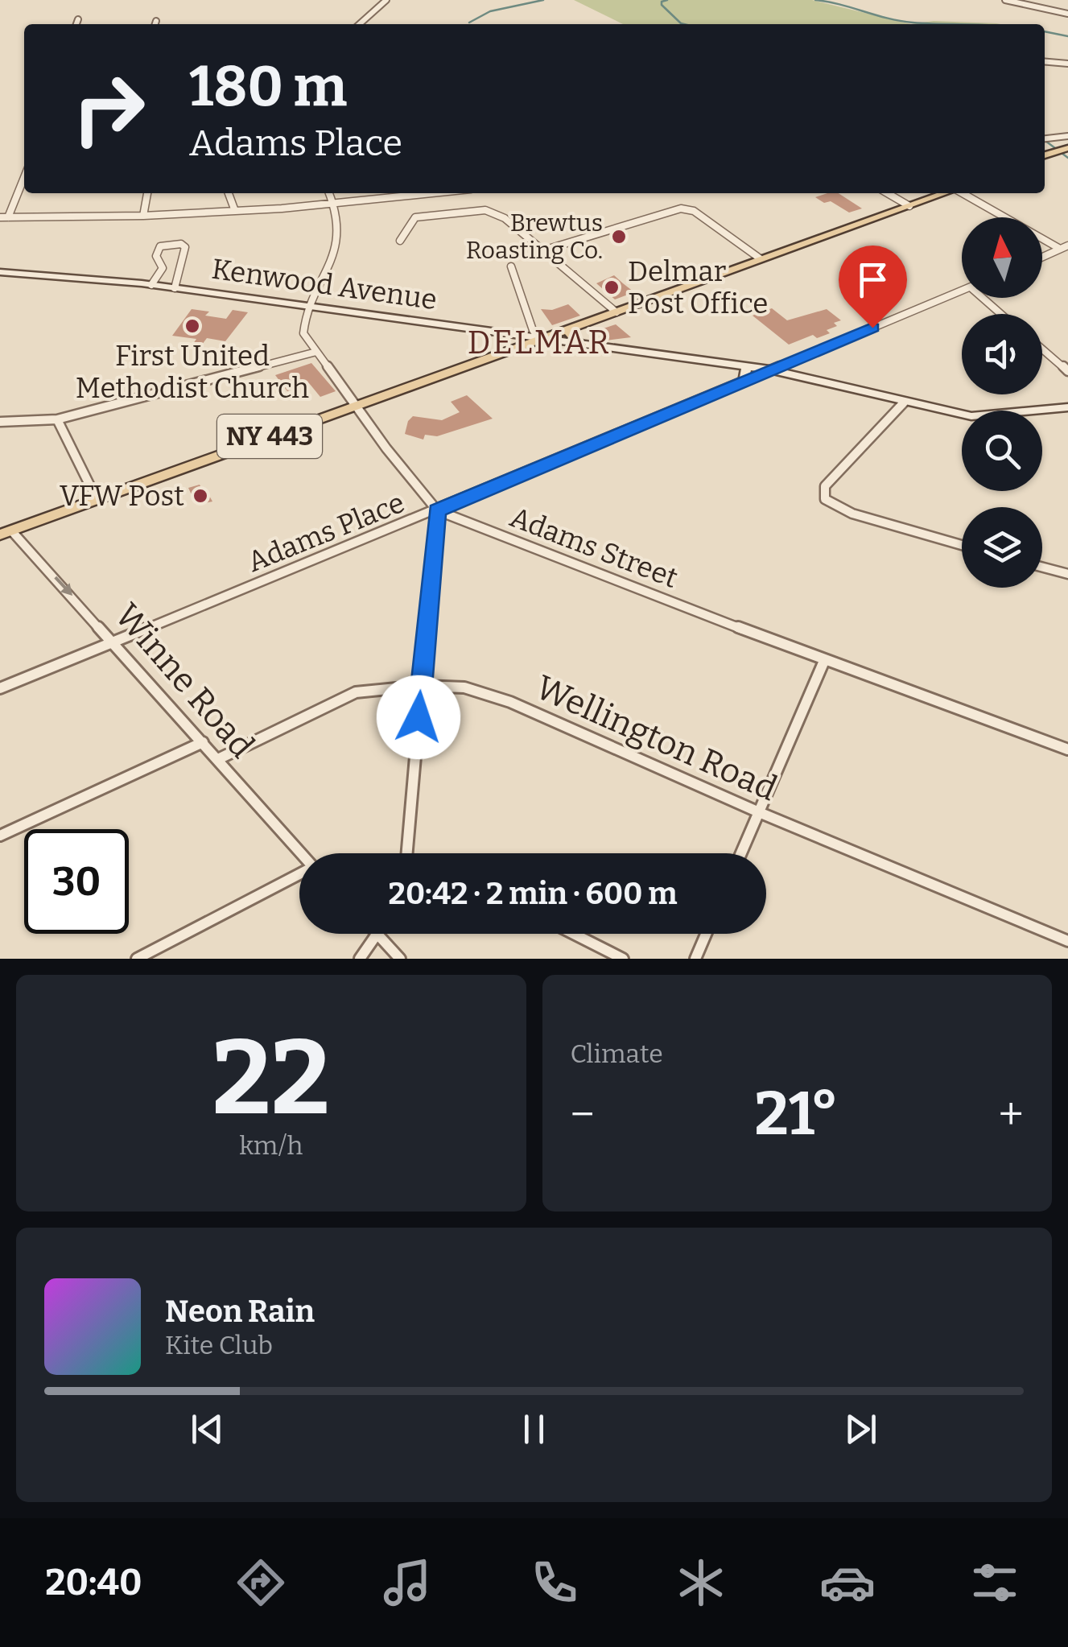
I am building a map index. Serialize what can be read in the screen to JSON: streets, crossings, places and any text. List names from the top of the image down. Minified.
{"streets":{"main road":["Kenwood Avenue","NY 443"],"street":["Adams Place","Adams Street","Winne Road","Wellington Road"]},"crossings":[["Kenwood Avenue","NY 443"],["Kenwood Avenue","Adams Place"],["NY 443","Winne Road"],["Adams Place","Adams Street"],["Adams Place","Winne Road"],["Winne Road","Wellington Road"]],"one_way":["Winne Road"],"districts":["DELMAR"],"places":["Brewtus Roasting Co.","Delmar Post Office","First United Methodist Church","VFW Post"],"north":"top","page":{"turn":["180 m","Adams Place"],"limit":"30","trip":"20:42 · 2 min · 600 m","tile":[["22","km/h"],"Climate"],"heat":["−","21°","+"],"song":["Neon Rain","Kite Club"],"tabs":"20:40"}}
